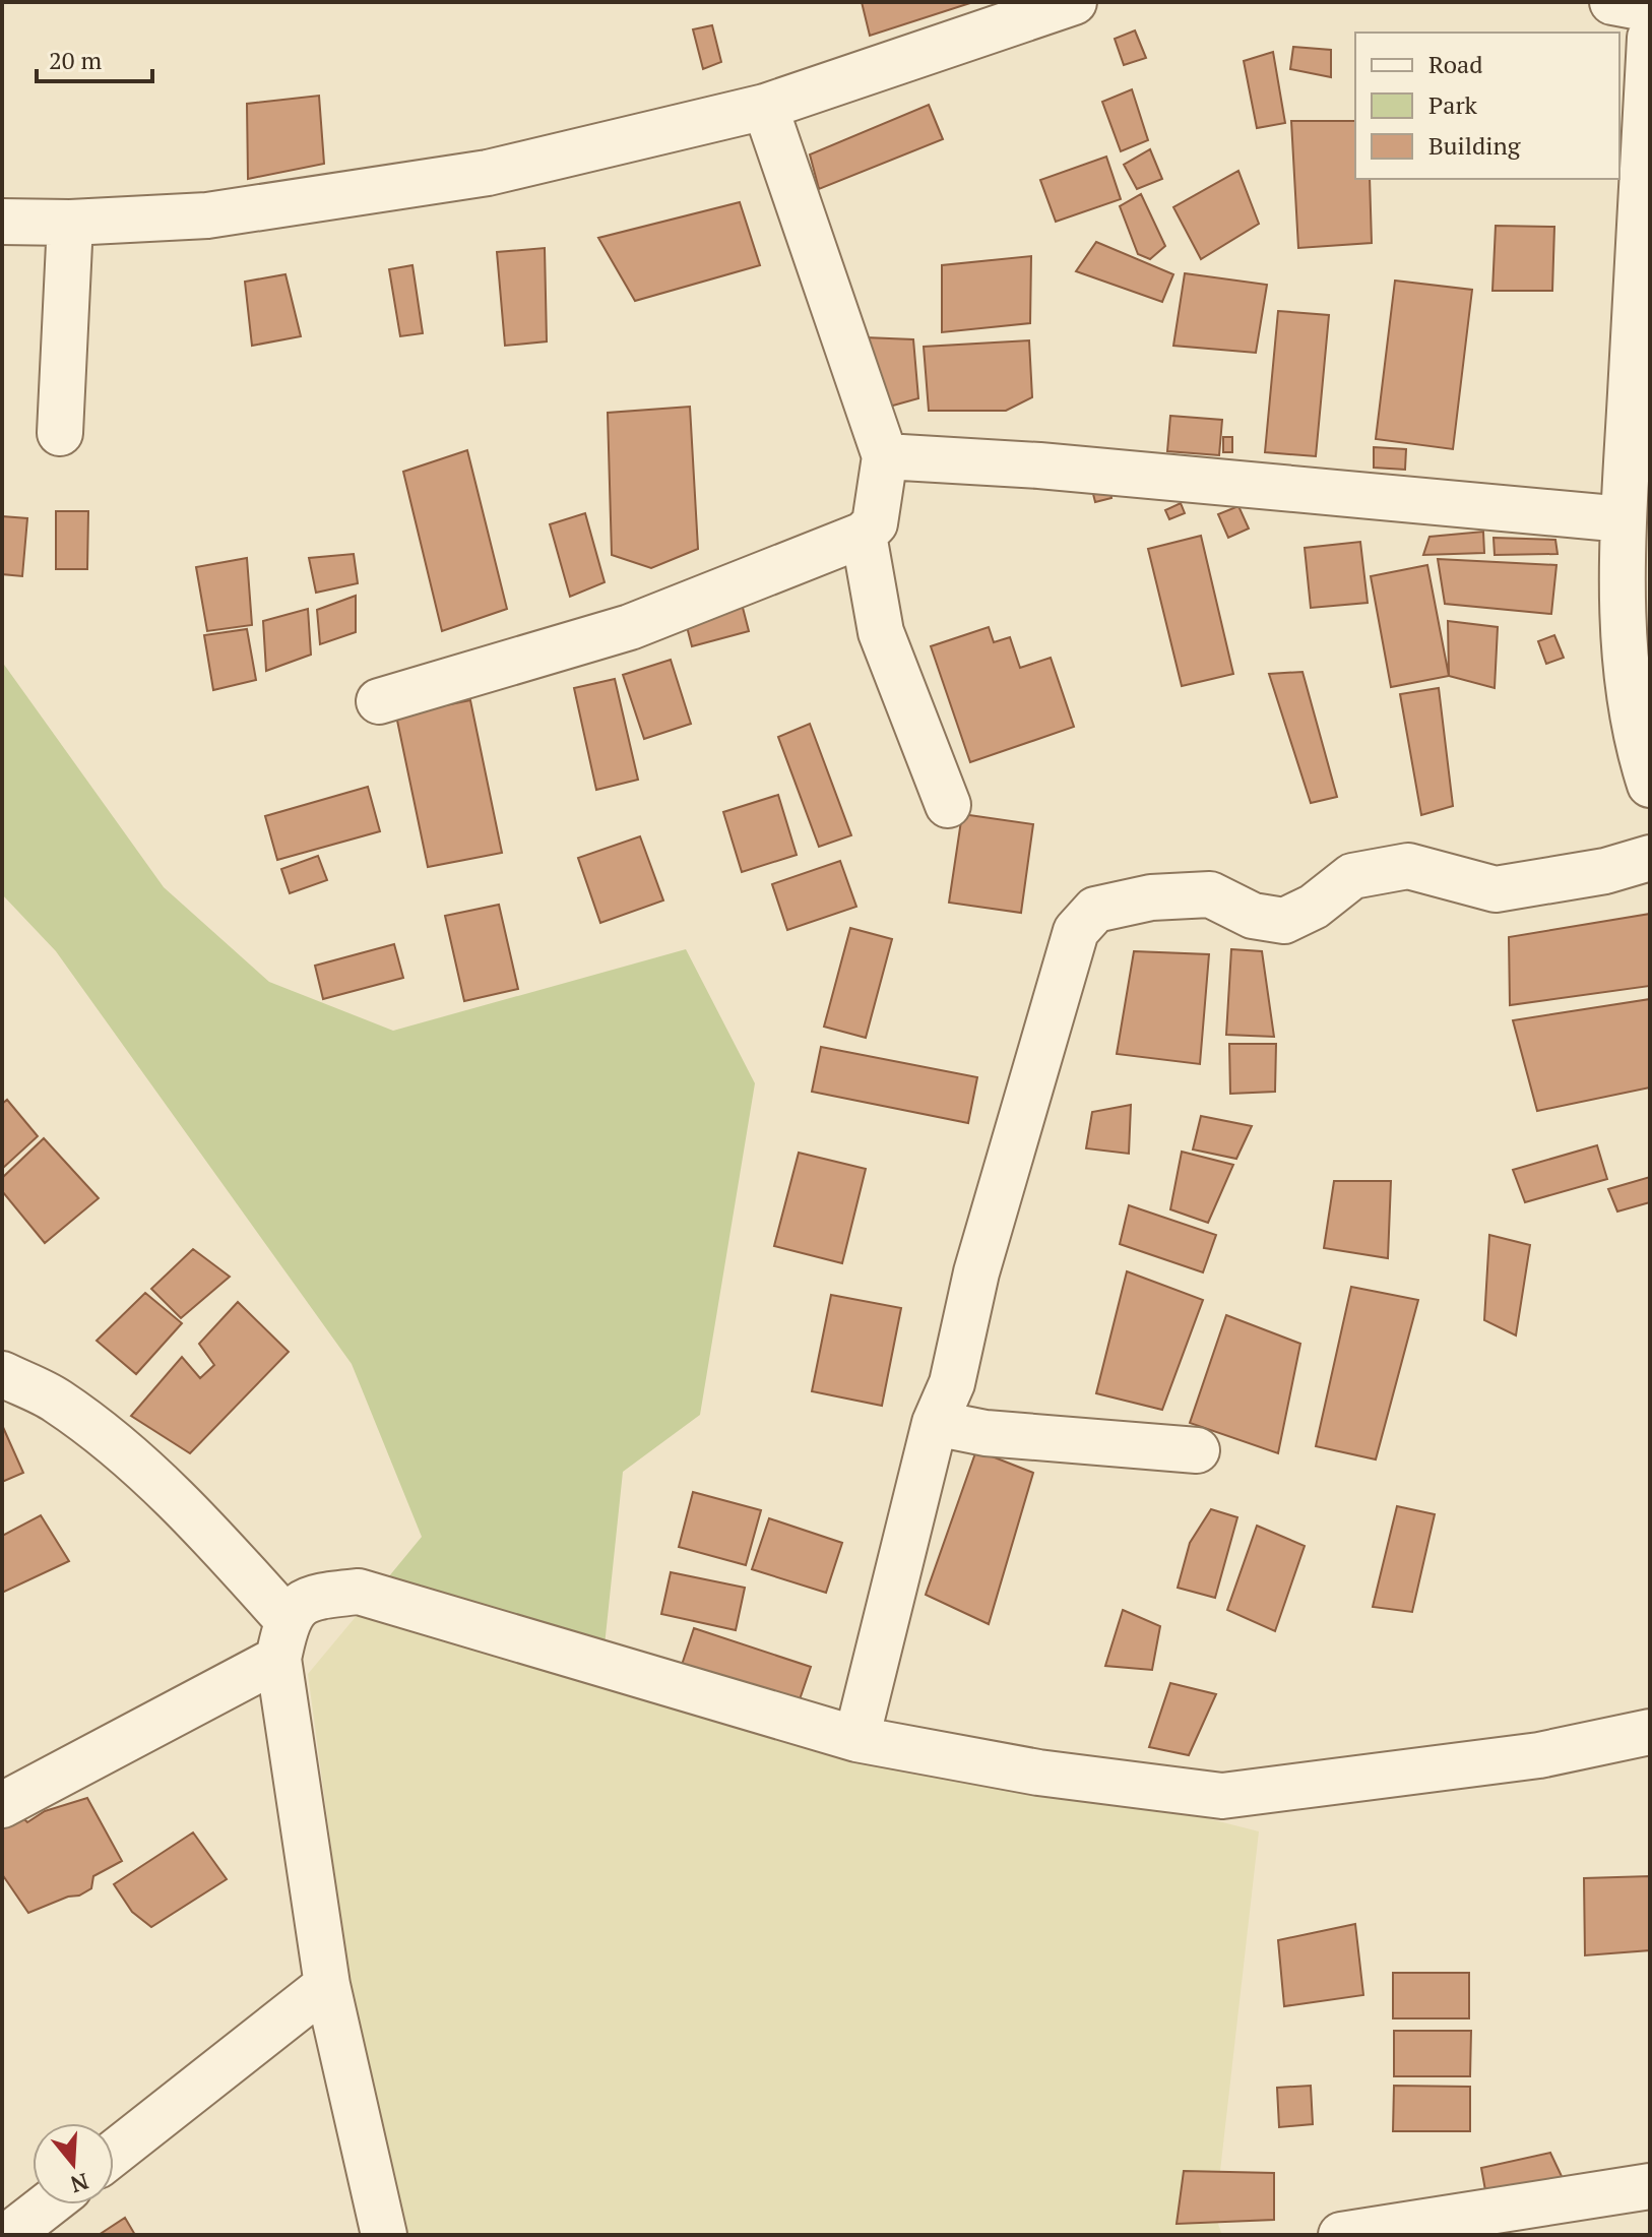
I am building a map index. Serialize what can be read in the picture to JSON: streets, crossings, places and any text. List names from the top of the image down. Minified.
{"legend":["Road","Park","Building"],"scale_bar":"20 m","north":"bottom"}
